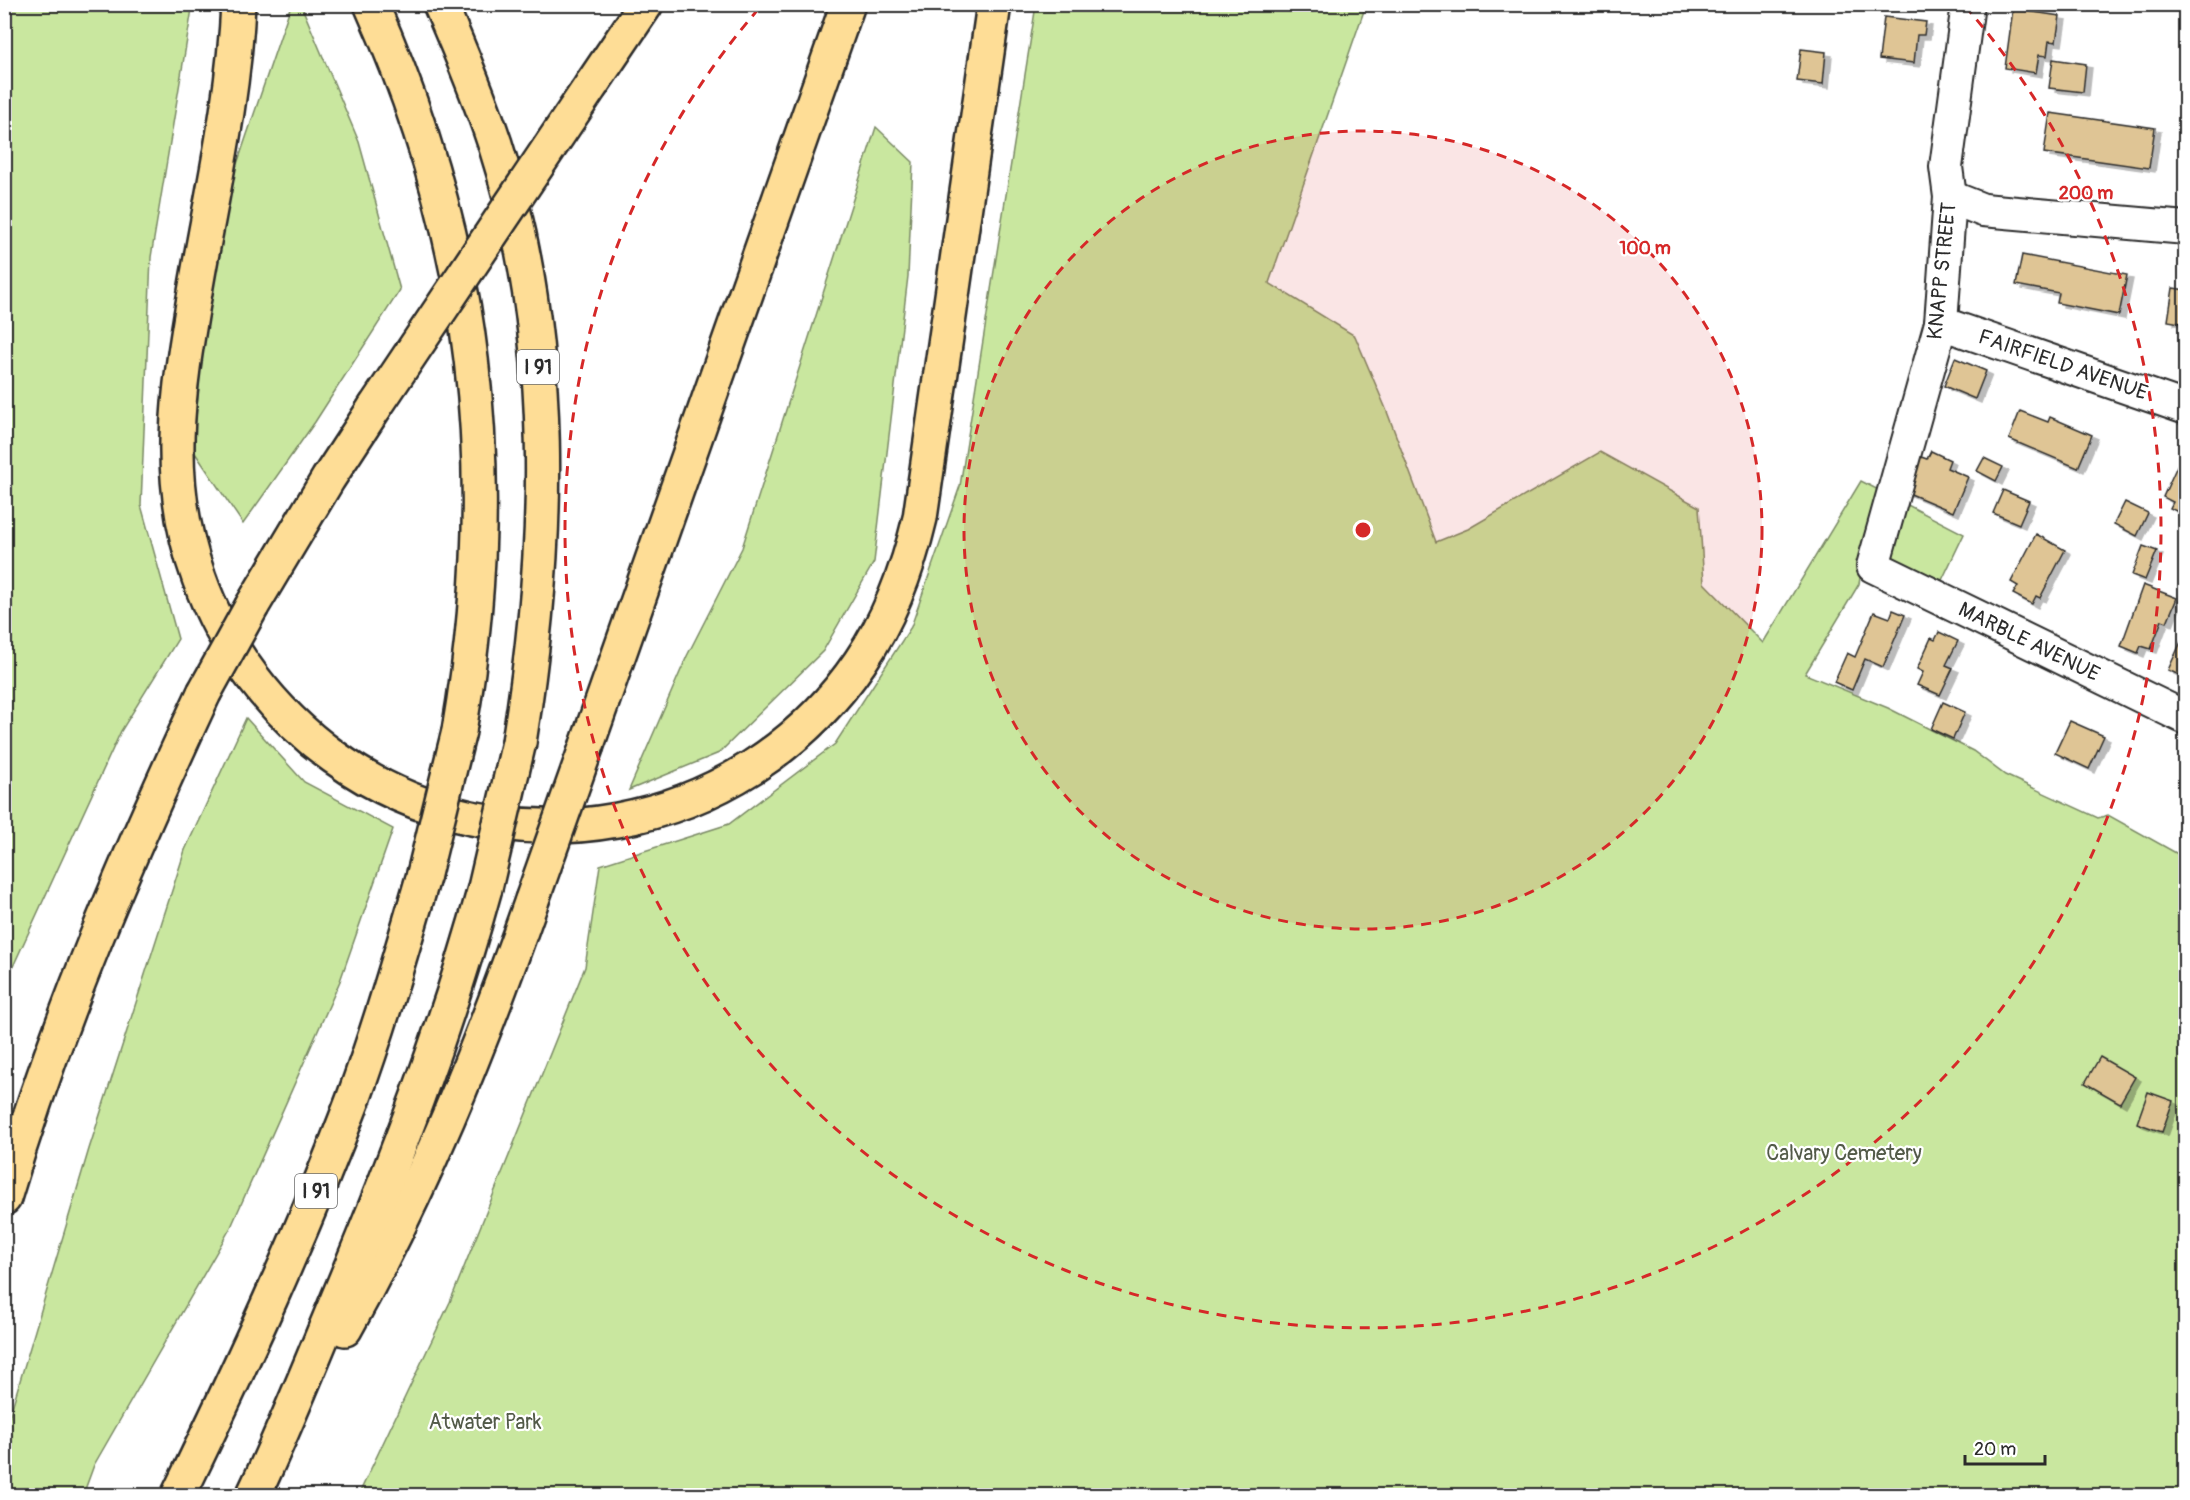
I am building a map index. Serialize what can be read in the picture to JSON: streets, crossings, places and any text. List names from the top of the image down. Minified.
{"streets":{"highway":["I 91"],"street":["KNAPP STREET","FAIRFIELD AVENUE","MARBLE AVENUE"]},"crossings":[["KNAPP STREET","FAIRFIELD AVENUE"],["KNAPP STREET","MARBLE AVENUE"]],"parks":["Calvary Cemetery","Atwater Park"],"scale_bar":"20 m","rings":["200 m","100 m"]}
